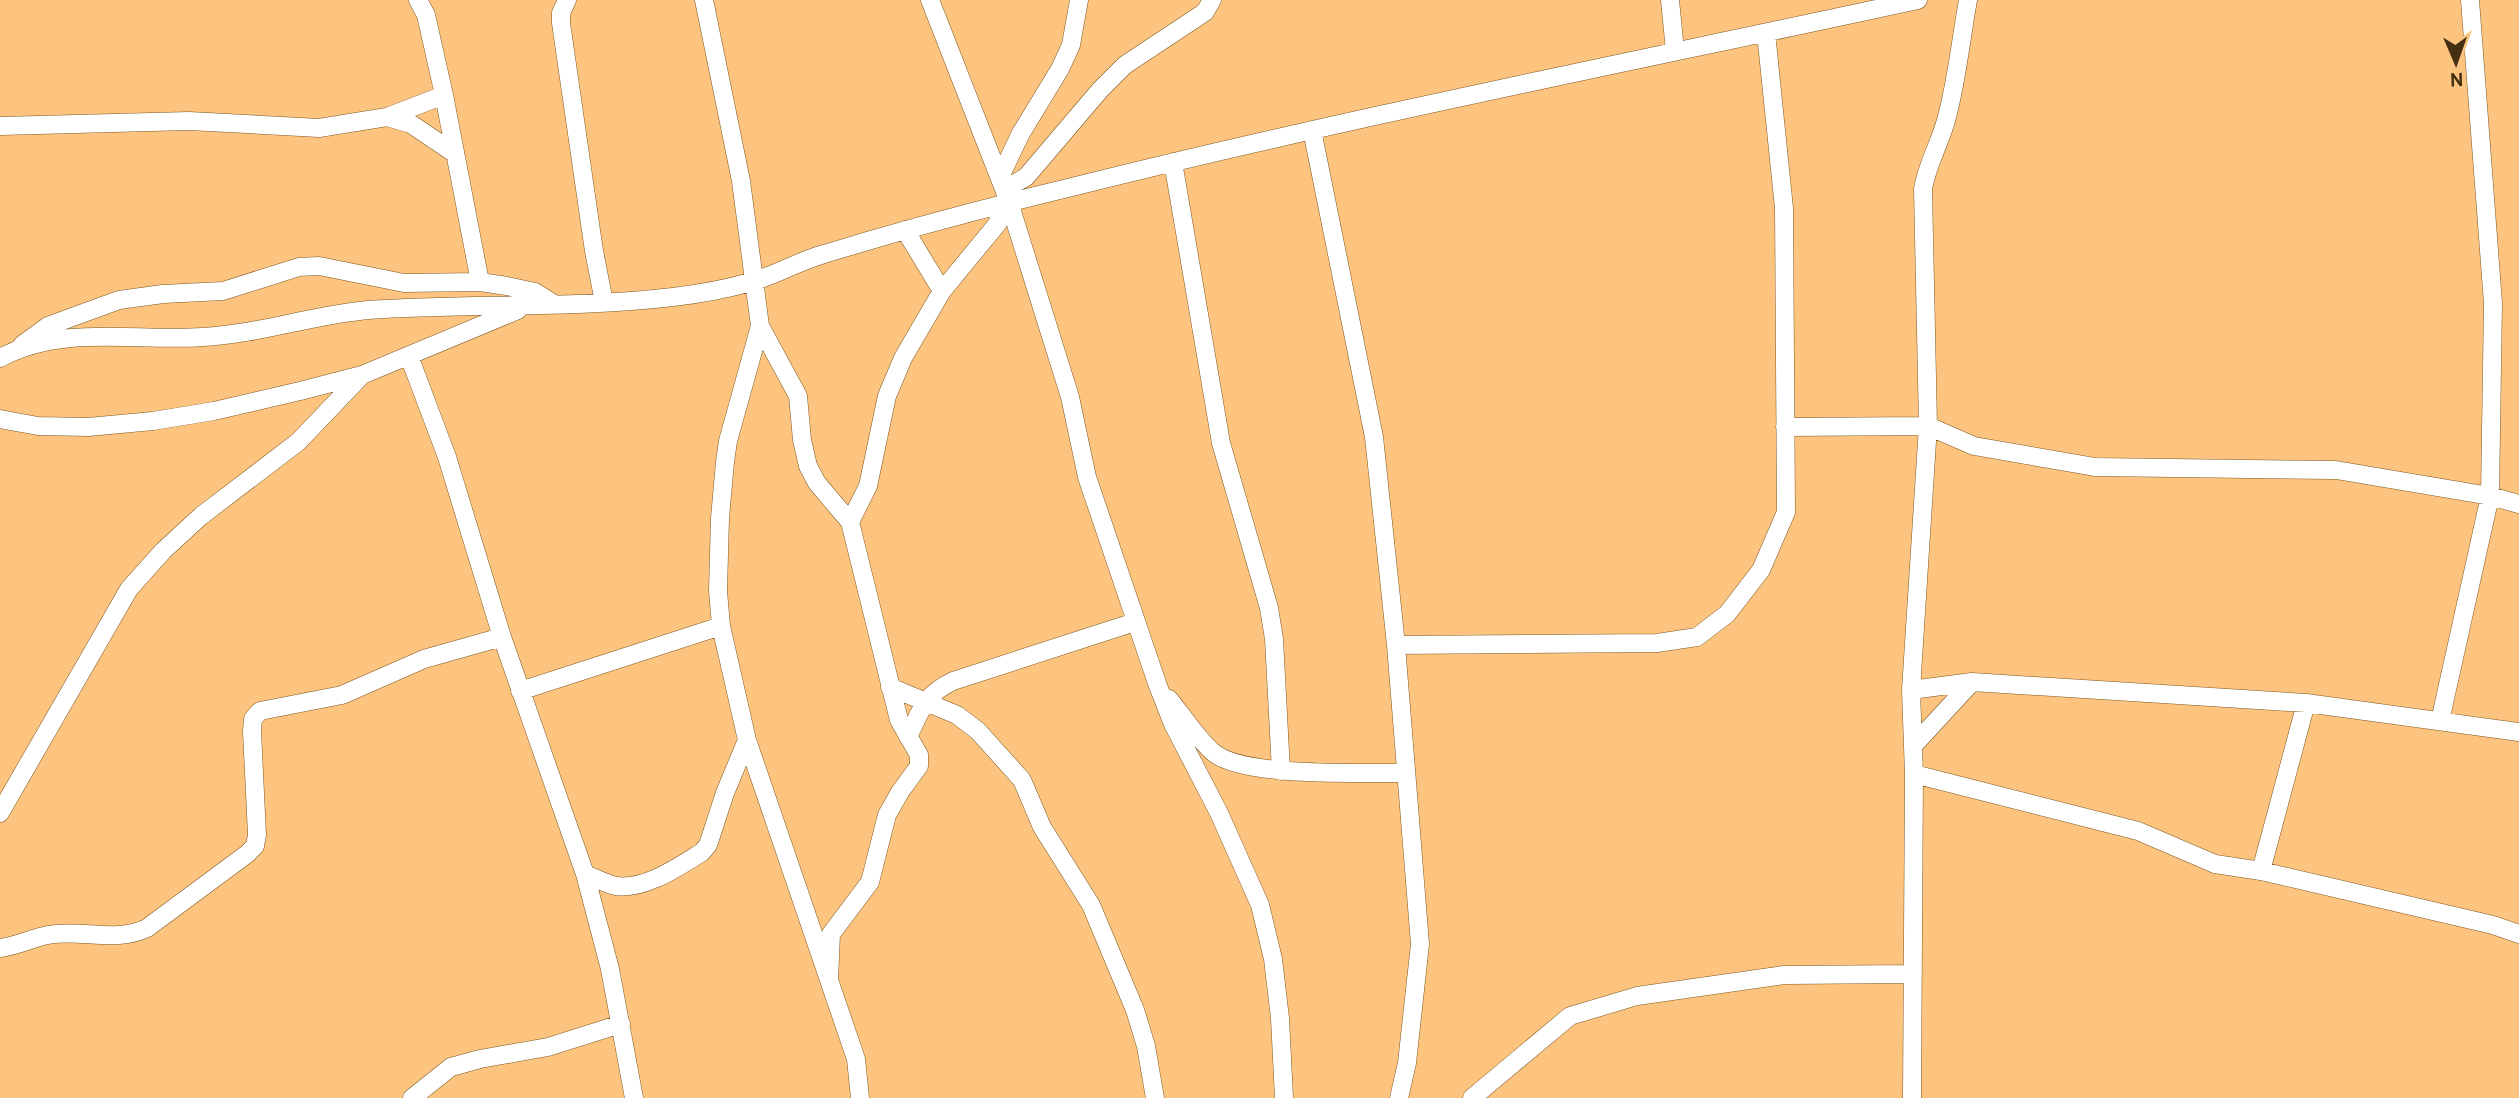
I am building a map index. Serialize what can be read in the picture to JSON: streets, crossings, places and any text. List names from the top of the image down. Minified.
{"north":"bottom"}
